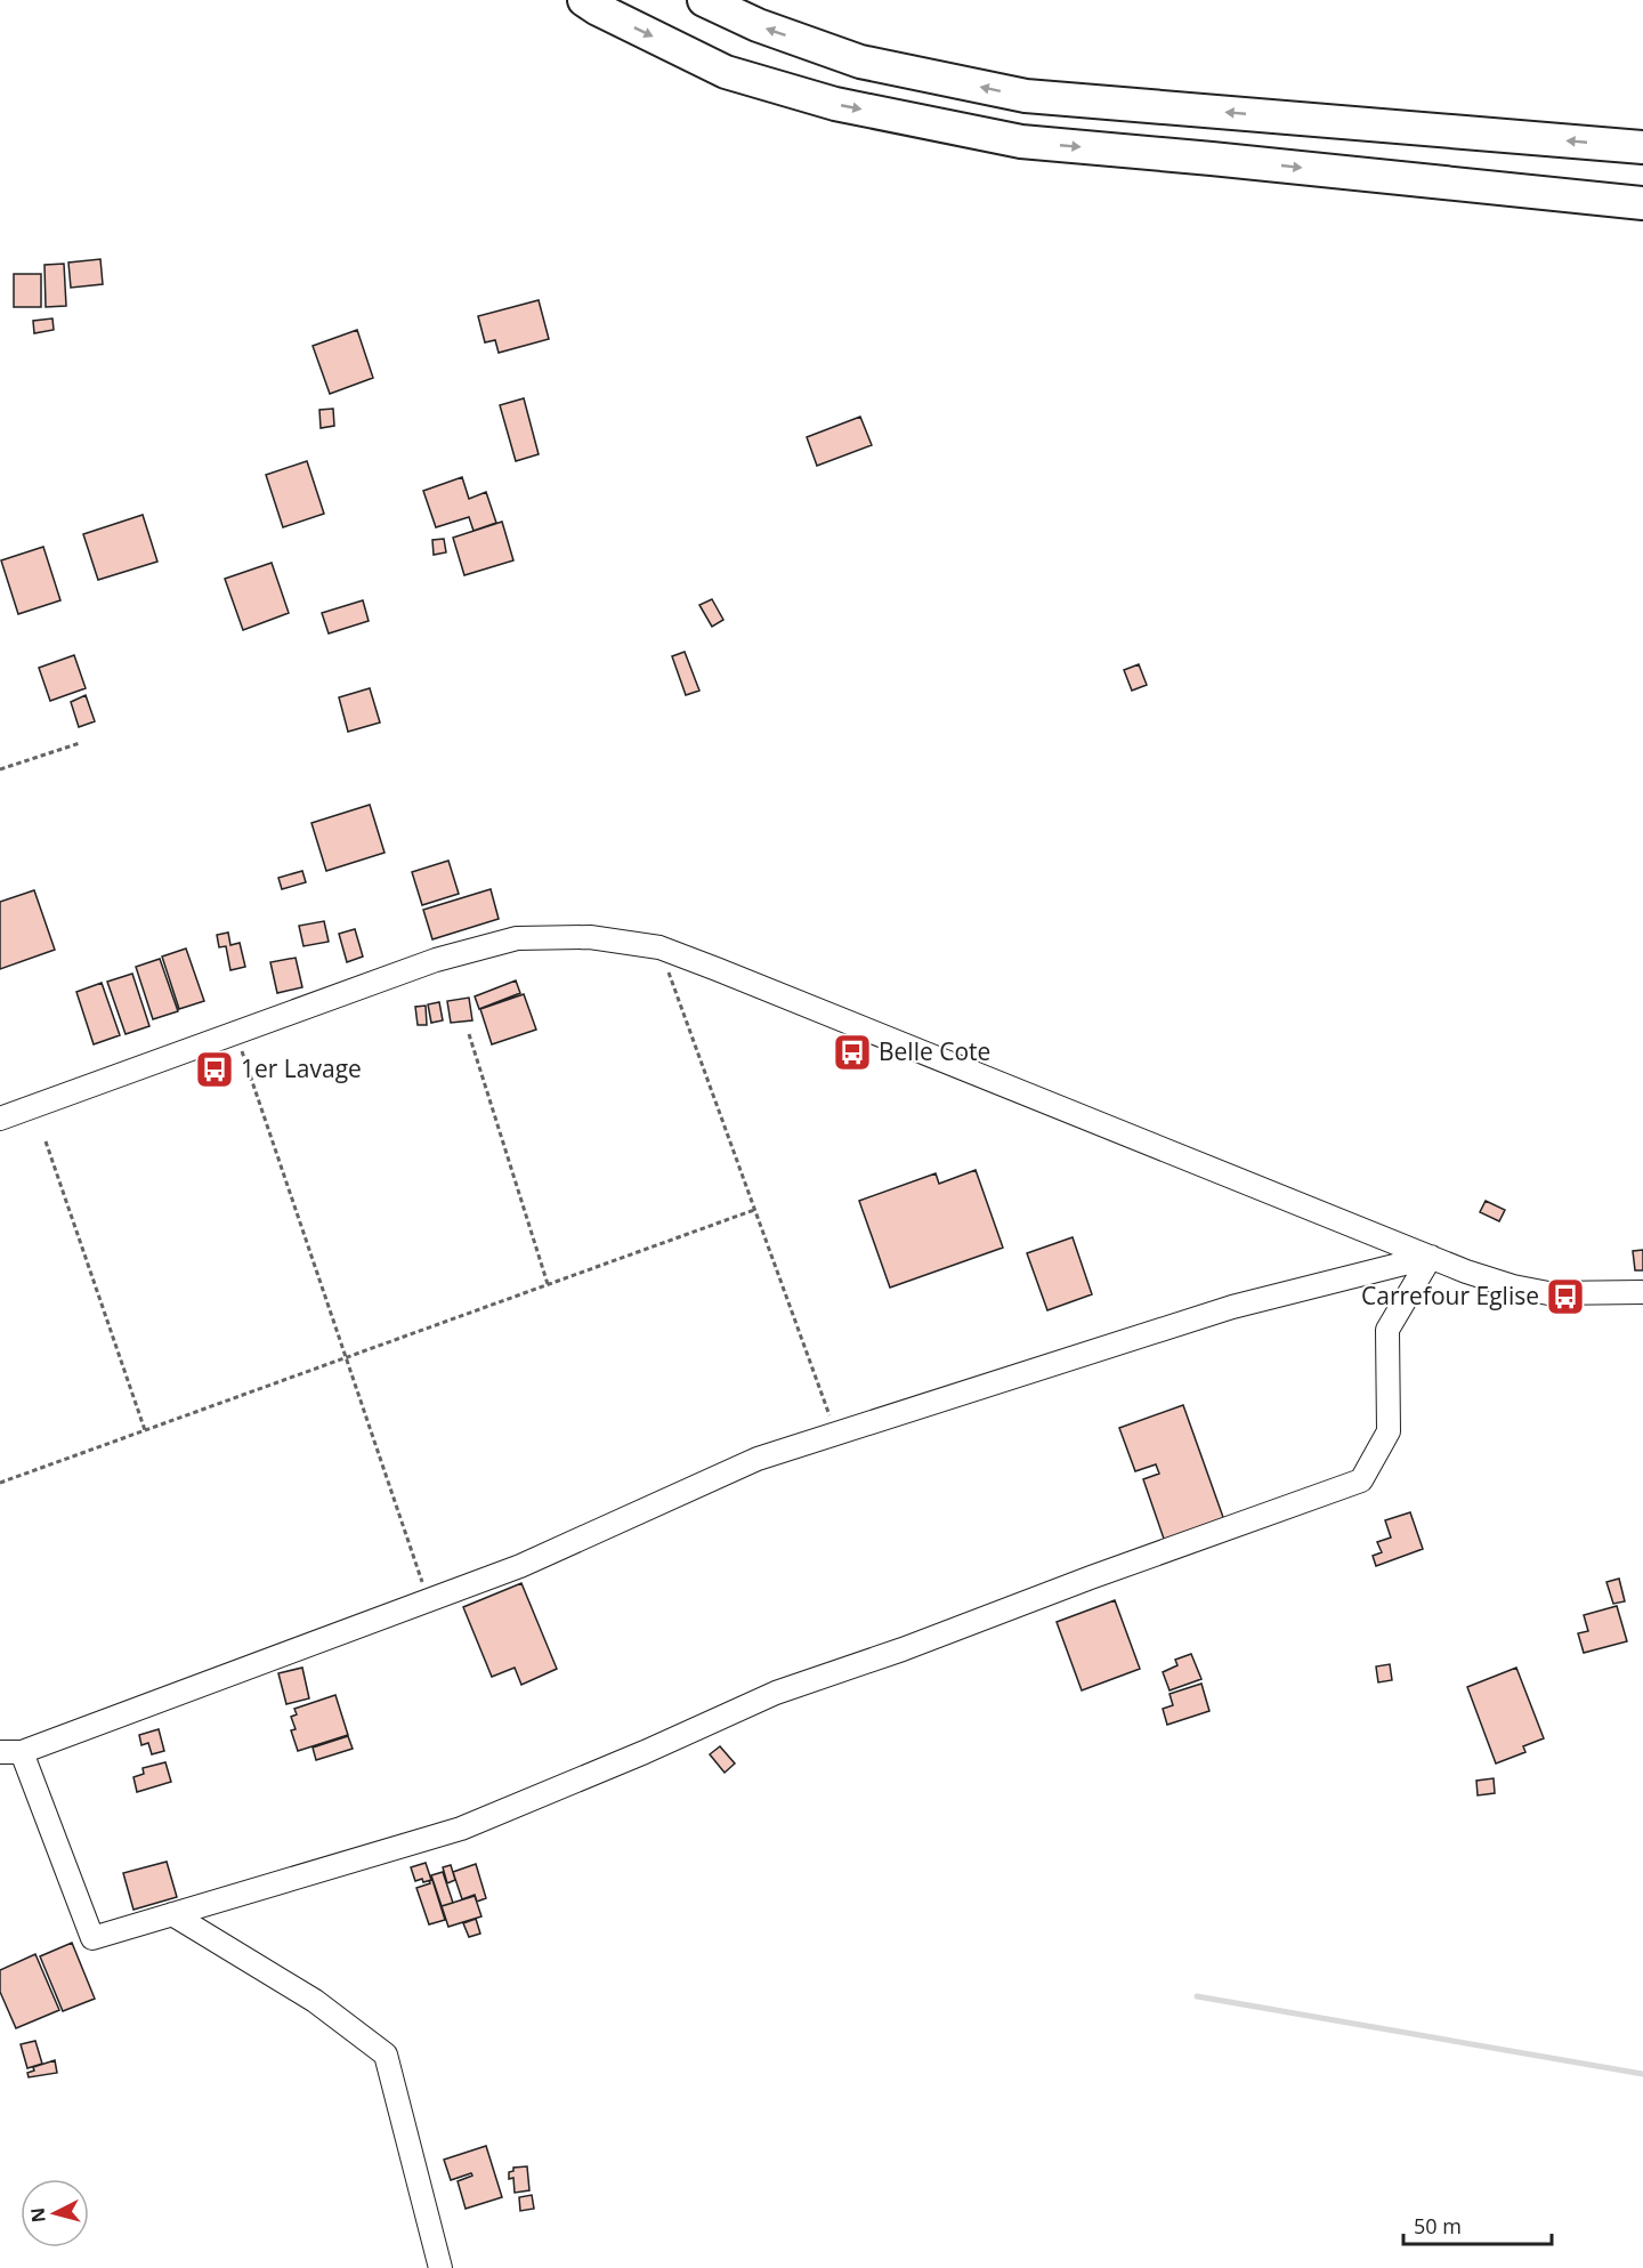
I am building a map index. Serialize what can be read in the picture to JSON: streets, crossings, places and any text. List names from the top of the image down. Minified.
{"places":{"bus stop":["Belle Cote","1er Lavage","Carrefour Eglise"]},"scale_bar":"50 m","north":"left"}
